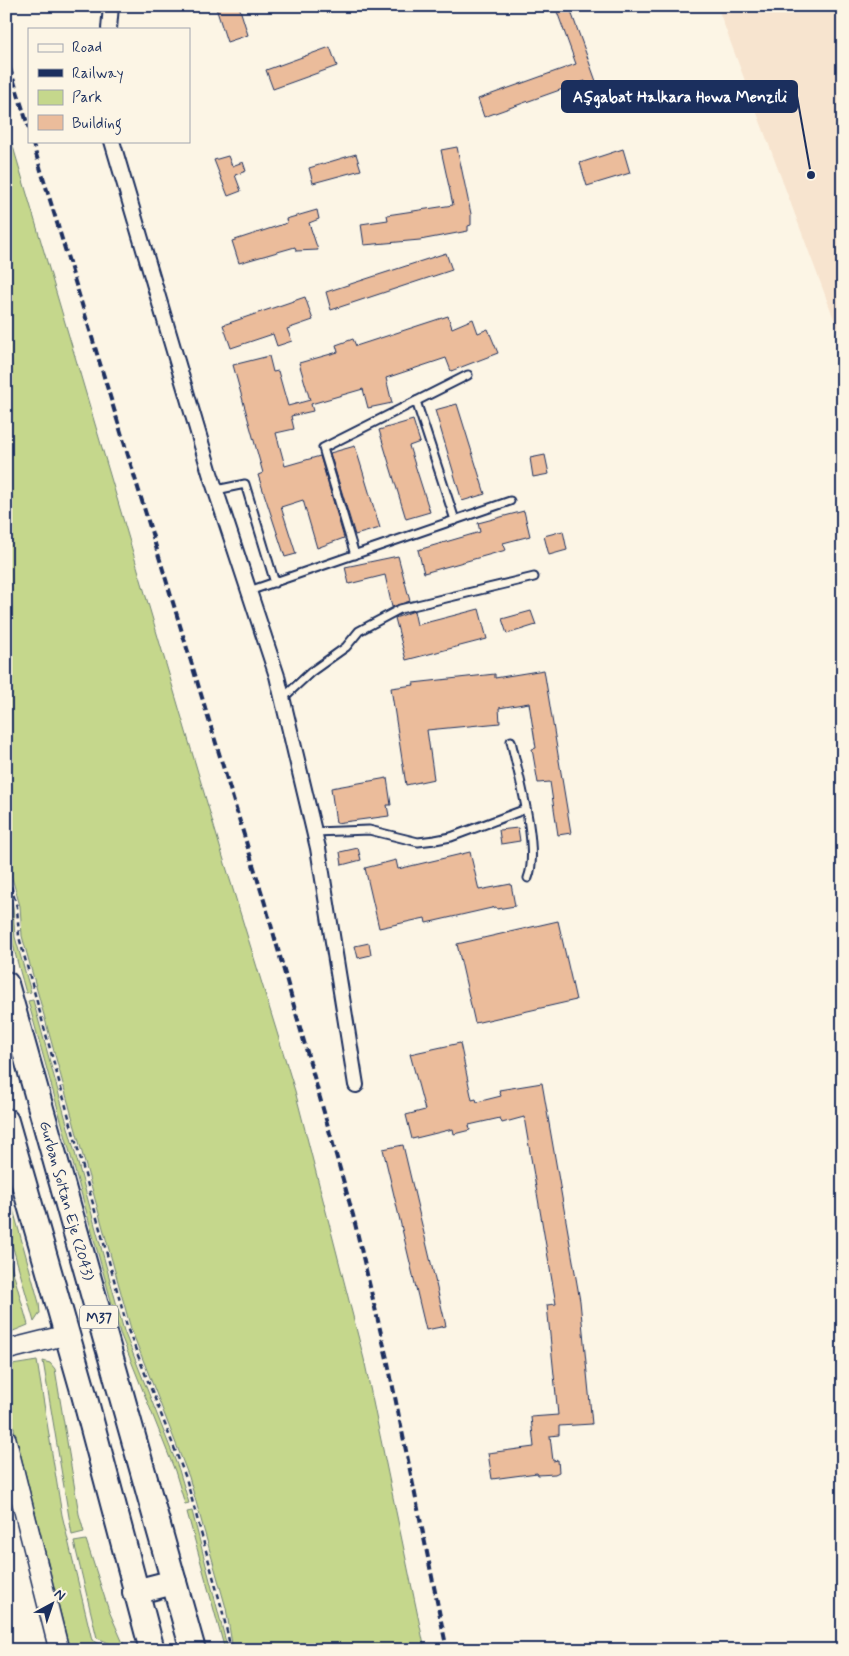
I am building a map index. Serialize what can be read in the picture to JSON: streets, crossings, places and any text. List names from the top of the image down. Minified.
{"streets":{"highway":["Gurban Soltan Eje (2043)","M37"]},"places":["Aşgabat Halkara Howa Menzili"],"legend":["Road","Railway","Park","Building"],"north":"top right"}
